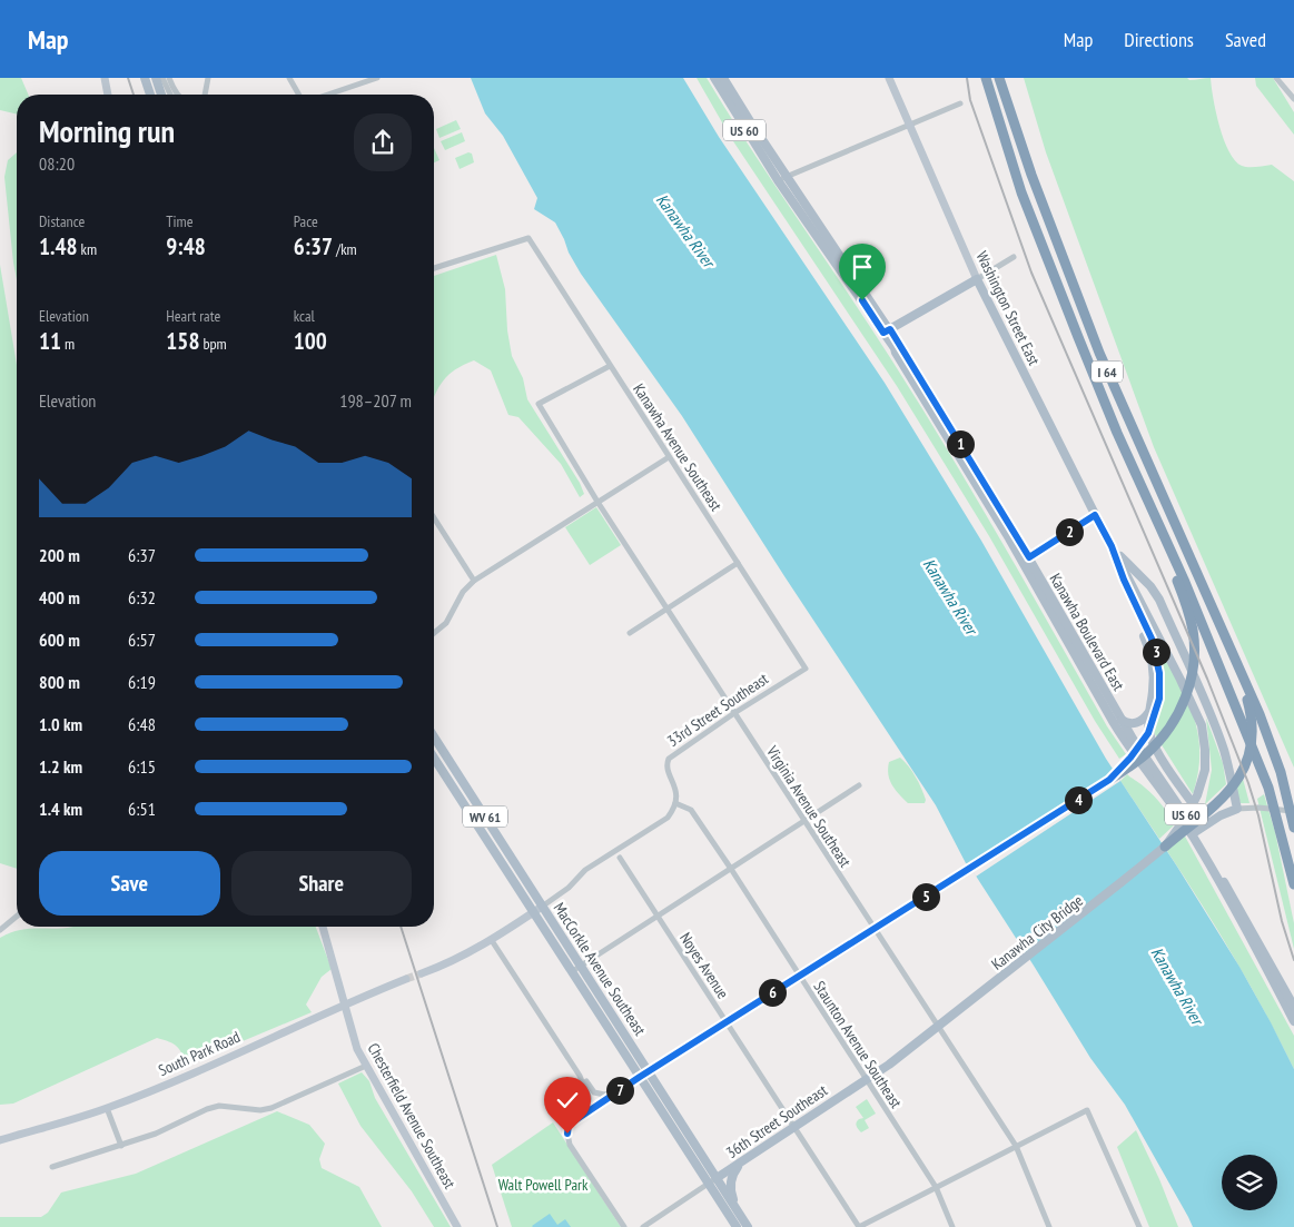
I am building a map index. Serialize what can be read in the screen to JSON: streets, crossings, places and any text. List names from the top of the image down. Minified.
{"streets":{"highway":["I 64"],"main road":["US 60","Washington Street East","Kanawha Boulevard East","WV 61","Kanawha City Bridge","MacCorkle Avenue Southeast","36th Street Southeast"],"street":["Kanawha Avenue Southeast","33rd Street Southeast","Virginia Avenue Southeast","Noyes Avenue","Staunton Avenue Southeast","South Park Road","Chesterfield Avenue Southeast"]},"crossings":[["Washington Street East","Kanawha City Bridge"],["Kanawha Avenue Southeast","33rd Street Southeast"],["Kanawha Avenue Southeast","Virginia Avenue Southeast"],["33rd Street Southeast","Virginia Avenue Southeast"],["33rd Street Southeast","Staunton Avenue Southeast"],["Kanawha City Bridge","36th Street Southeast"],["Noyes Avenue","36th Street Southeast"],["MacCorkle Avenue Southeast","36th Street Southeast"],["Staunton Avenue Southeast","36th Street Southeast"],["South Park Road","Chesterfield Avenue Southeast"]],"water":["Kanawha River"],"parks":["Walt Powell Park"],"page":{"header":"Map","nav":["Map","Directions","Saved"],"heading":["Morning run","08:20"],"stats":[["Distance","1.48 km"],["Time","9:48"],["Pace","6:37 /km"],["Elevation","11 m"],["Heart rate","158 bpm"],["kcal","100"]],"chart":["Elevation","198–207 m"],"pins":["1","2","3","4","5","6","7"],"list":[{"name":"200 m","note":"6:37"},{"name":"400 m","note":"6:32"},{"name":"600 m","note":"6:57"},{"name":"800 m","note":"6:19"},{"name":"1.0 km","note":"6:48"},{"name":"1.2 km","note":"6:15"},{"name":"1.4 km","note":"6:51"}],"buttons":["Save","Share"]}}
